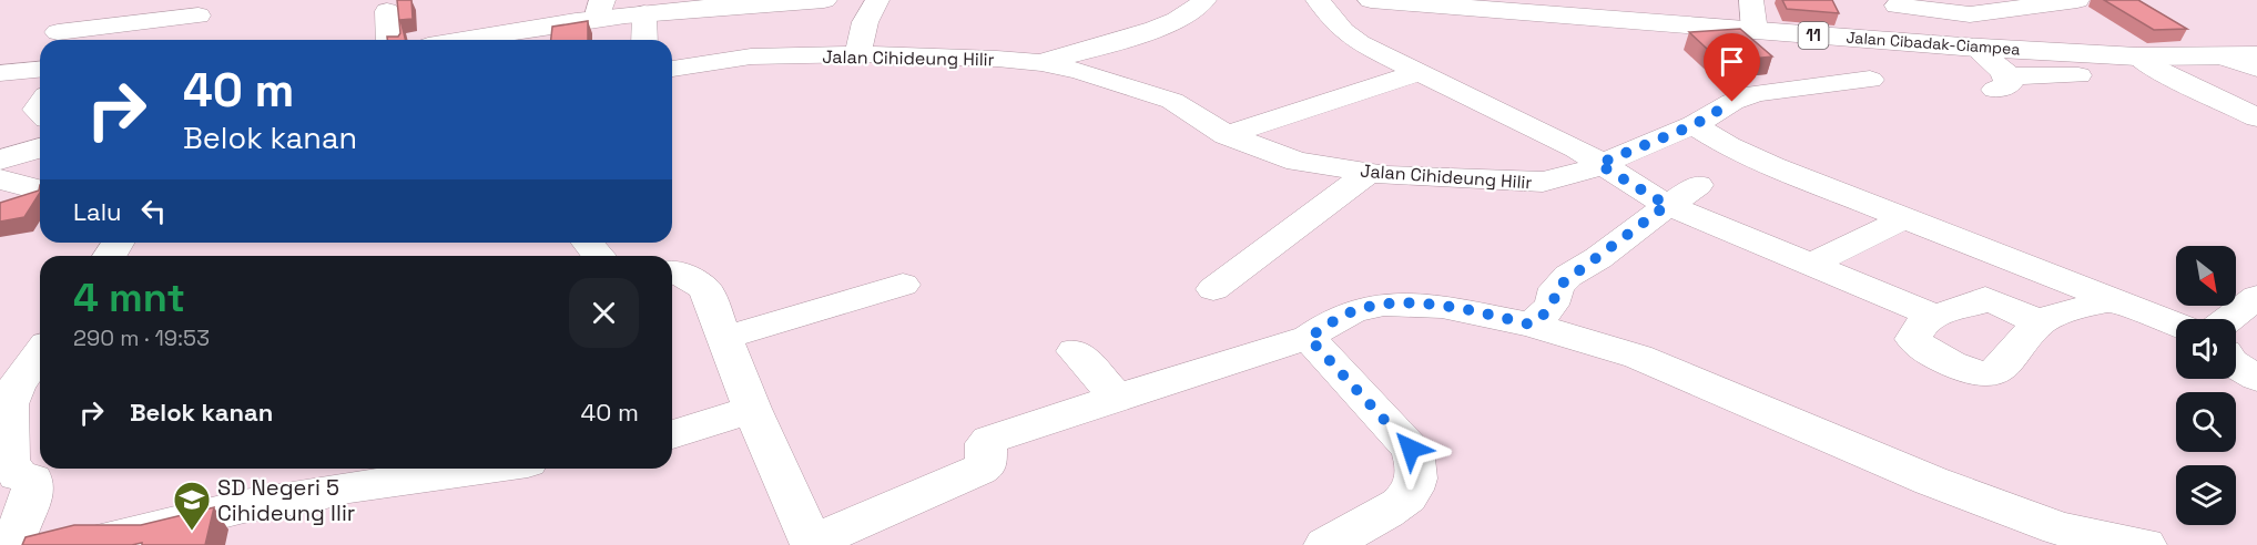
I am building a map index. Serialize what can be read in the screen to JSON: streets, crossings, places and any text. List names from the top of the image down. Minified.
{"streets":{"highway":["11","Jalan Cibadak-Ciampea"],"street":["Jalan Cihideung Hilir"]},"places":{"school or university":["SD Negeri 5 Cihideung Ilir"]},"north":"bottom right","page":{"turn":["40 m","Belok kanan"],"then":"Lalu","heading":["4 mnt","290 m · 19:53"],"list":[{"name":"Belok kanan","value":"40 m"}]}}
